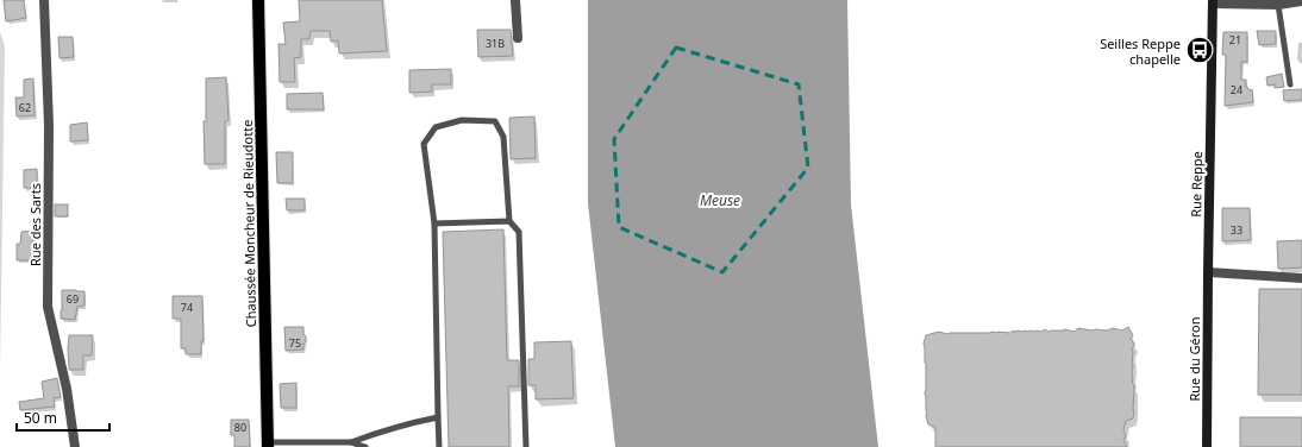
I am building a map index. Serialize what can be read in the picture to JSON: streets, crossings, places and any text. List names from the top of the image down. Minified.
{"streets":{"main road":["Rue Reppe","Chaussée Moncheur de Rieudotte","Rue du Géron"],"street":["Rue des Sarts"]},"crossings":[["Rue Reppe","Rue du Géron"]],"water":["Meuse"],"places":{"bus stop":["Seilles Reppe chapelle"]},"house_numbers":["21","31B","24","62","33","69","74","75","80"],"scale_bar":"50 m"}
